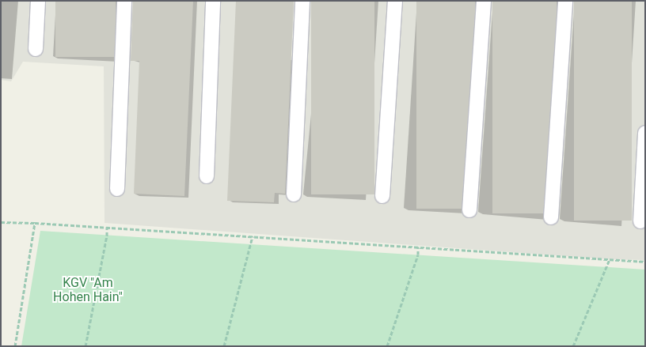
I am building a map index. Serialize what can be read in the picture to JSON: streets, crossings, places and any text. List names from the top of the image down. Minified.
{"parks":["KGV \"Am Hohen Hain\""]}
